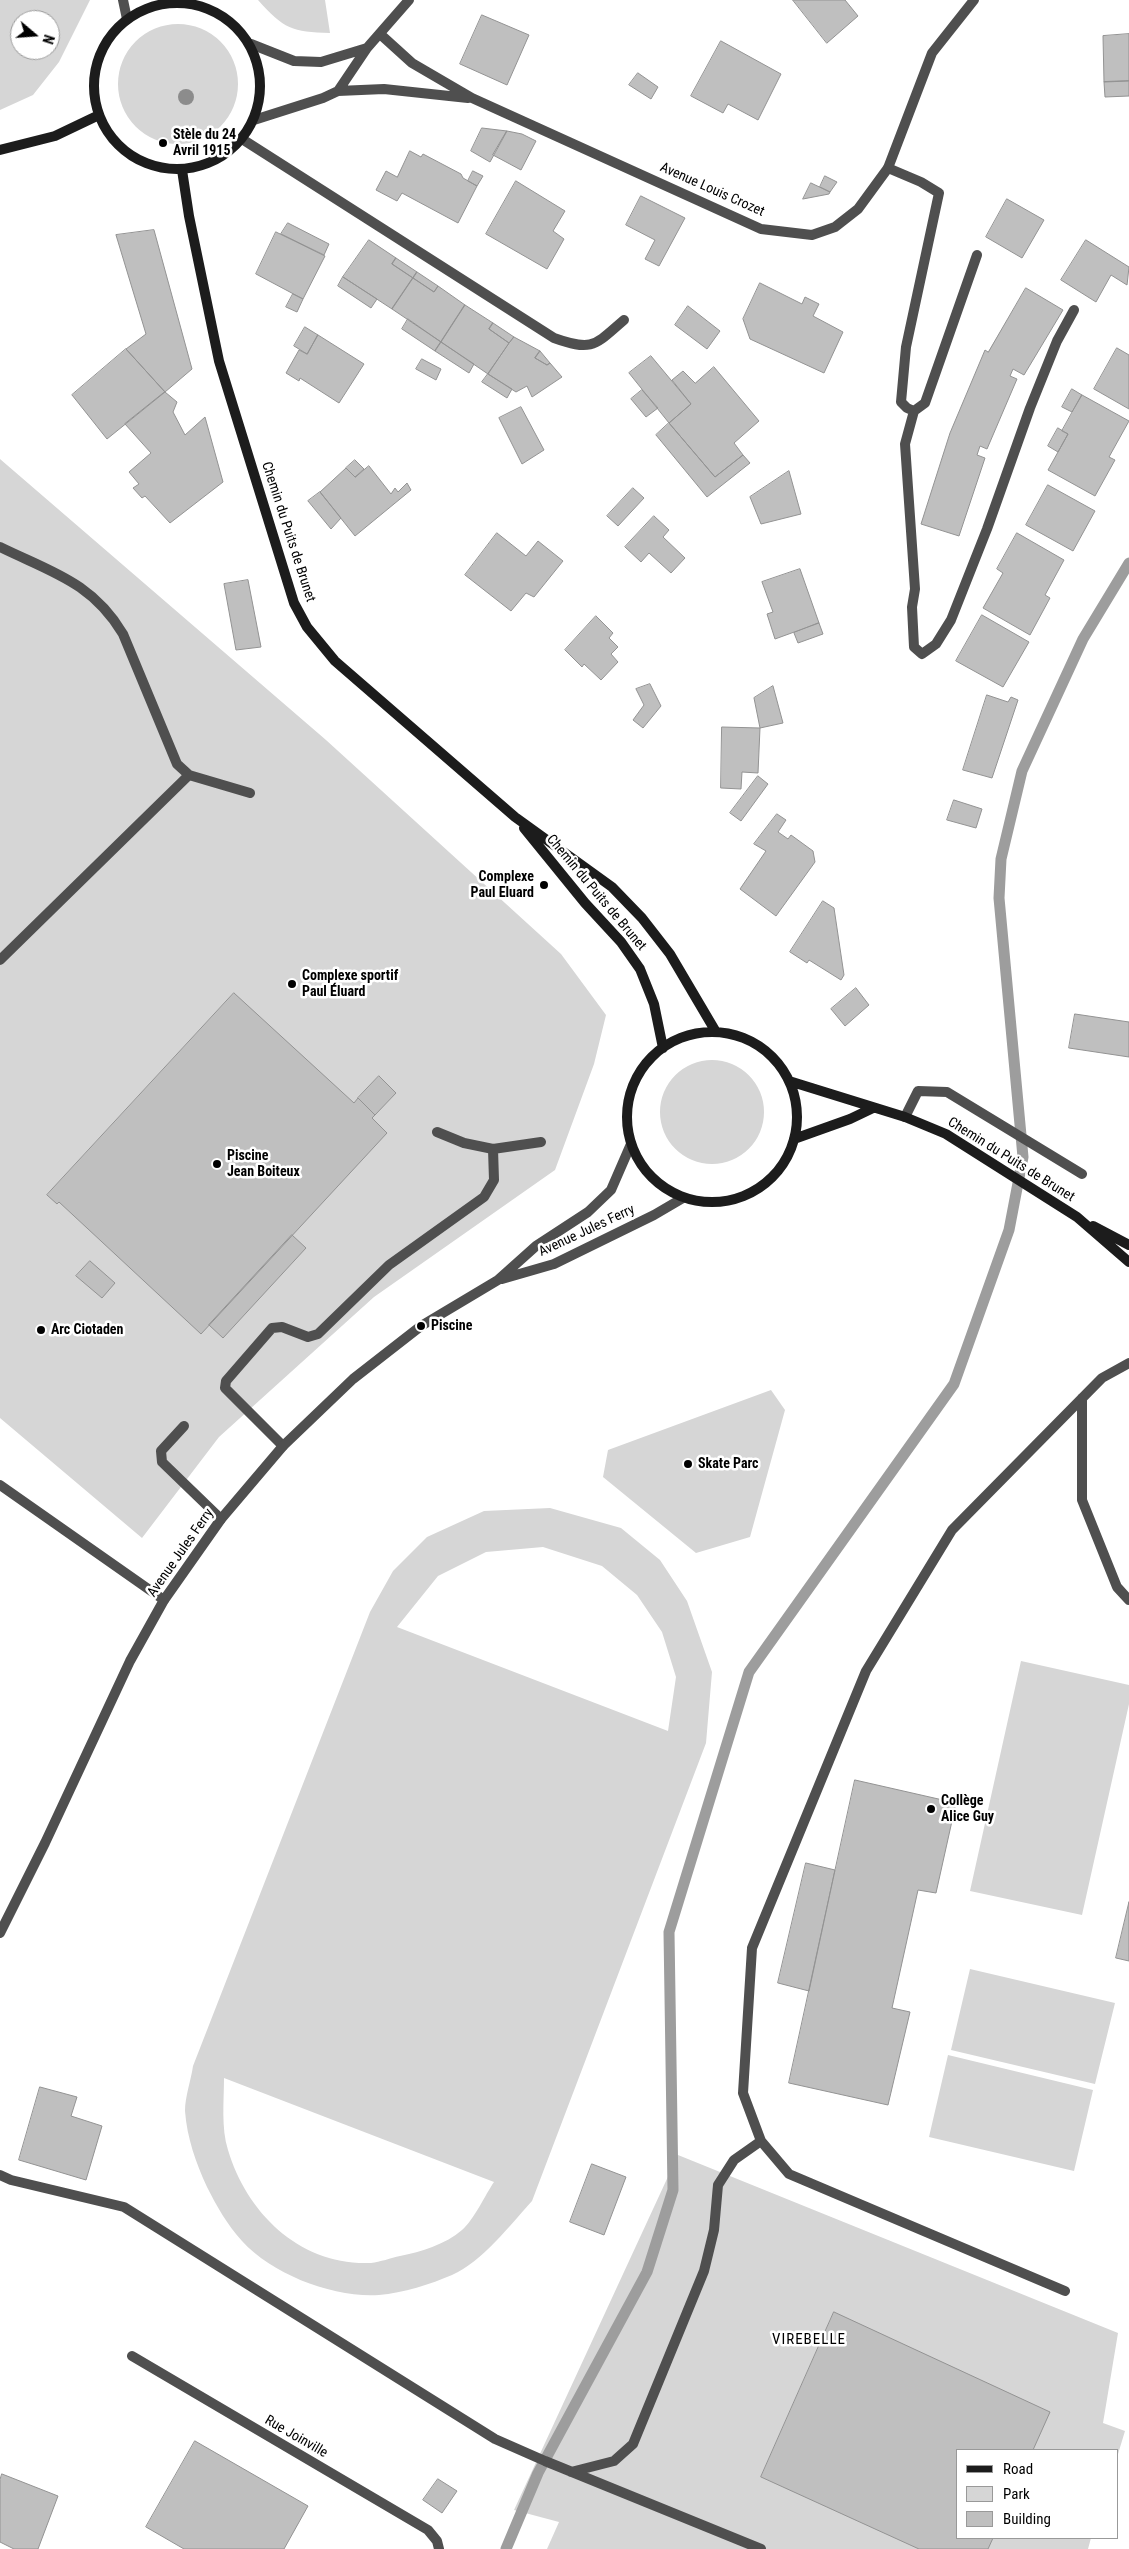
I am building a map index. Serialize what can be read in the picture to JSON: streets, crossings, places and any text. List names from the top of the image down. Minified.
{"streets":{"street":["Avenue Louis Crozet","Chemin du Puits de Brunet","Avenue Jules Ferry","Rue Joinville"]},"crossings":[["Chemin du Puits de Brunet","Avenue Jules Ferry"]],"districts":["VIREBELLE"],"places":["Stèle du 24 Avril 1915","Complexe Paul Eluard","Complexe sportif Paul Éluard","Piscine Jean Boiteux","Piscine","Arc Ciotaden","Skate Parc","Collège Alice Guy"],"legend":["Road","Park","Building"],"north":"right"}
